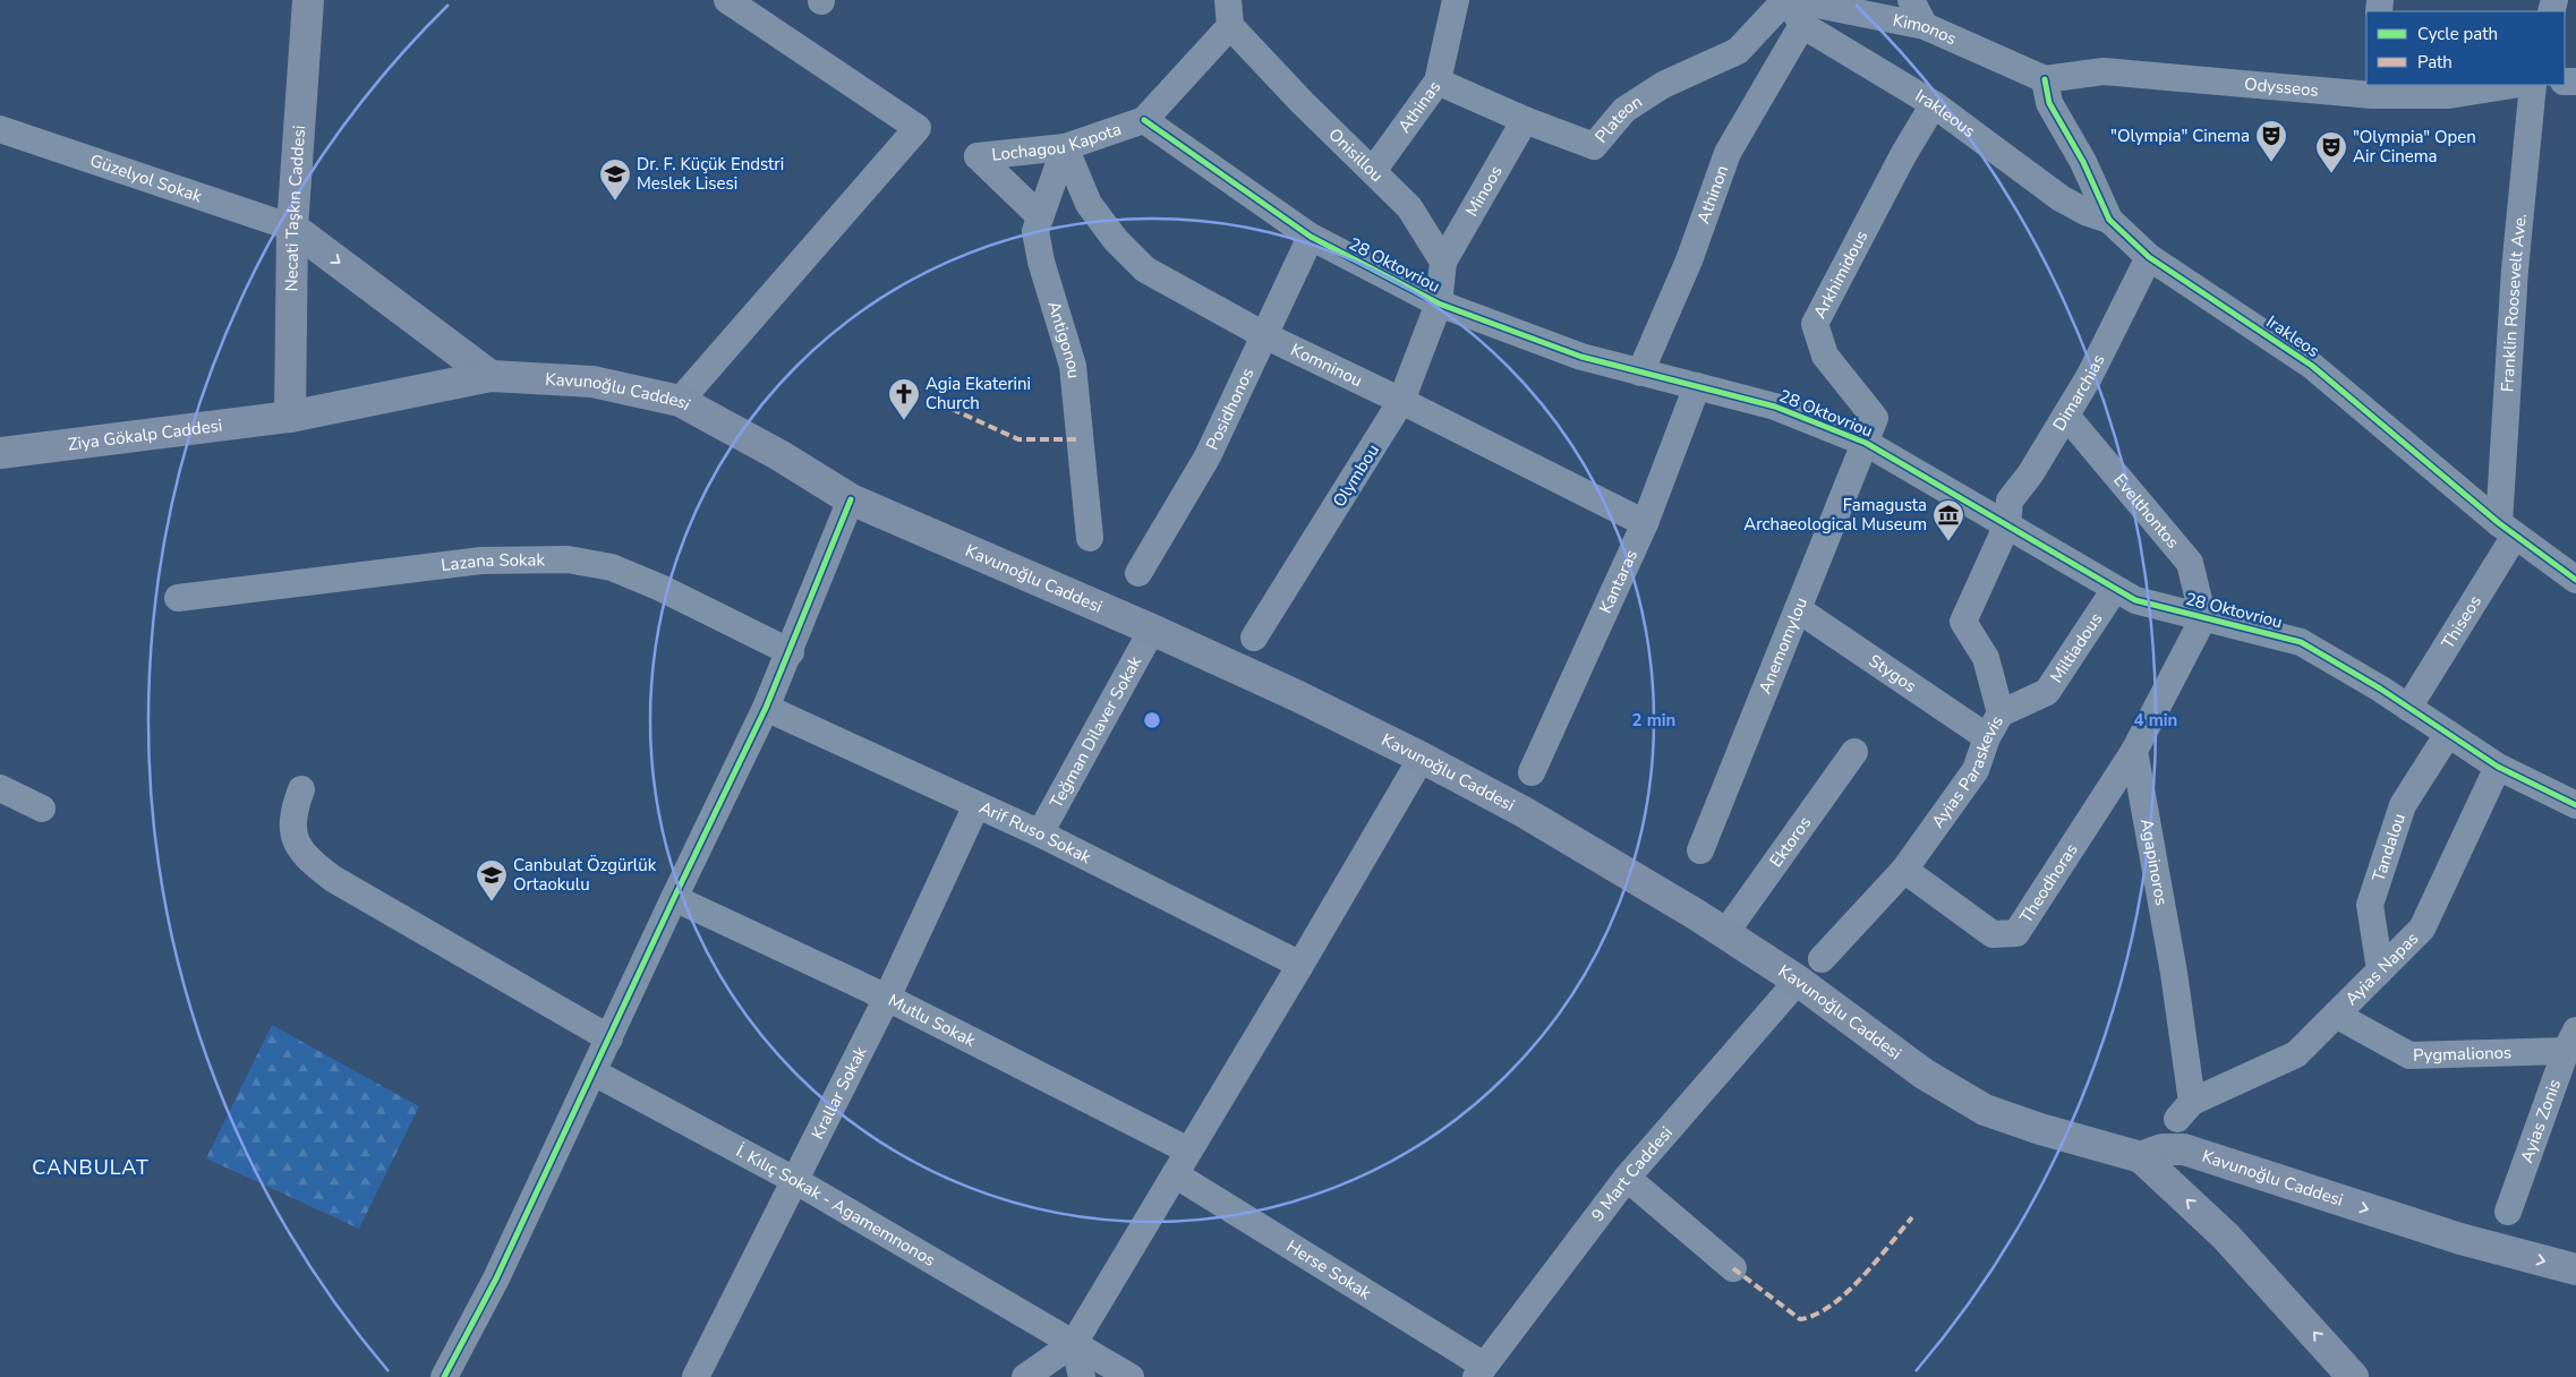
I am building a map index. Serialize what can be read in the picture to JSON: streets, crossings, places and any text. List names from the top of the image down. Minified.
{"streets":{"main road":["Necati Taşkın Caddesi","Kavunoğlu Caddesi","Ziya Gökalp Caddesi"],"street":["Kimonos","Odysseos","Athinas","Irakleous","Plateon","Lochagou Kapota","Onisillou","Güzelyol Sokak","Minoos","Athinon","28 Oktovriou","Arkhimidous","Franklin Roosevelt Ave.","Irakleos","Antigonou","Komninou","Dimarchias","Posidhonos","Olymbou","Evelthontos","Lazana Sokak","Kantaras","Thiseos","Anemomylou","Miltiadous","Stygos","Teğman Dilaver Sokak","Ayias Paraskevis","Arif Ruso Sokak","Ektoros","Tandalou","Agapinoros","Theodhoras","Ayias Napas","Mutlu Sokak","Pygmalionos","Krallar Sokak","Ayias Zonis","9 Mart Caddesi","İ. Kılıç Sokak - Agamemnonos","Herse Sokak"]},"crossings":[["Kimonos","Odysseos"],["Kimonos","Irakleous"],["Kimonos","Athinon"],["Kimonos","Irakleos"],["Odysseos","Irakleos"],["Athinas","Plateon"],["Athinas","Onisillou"],["Irakleous","Athinon"],["Irakleous","Arkhimidous"],["Irakleous","Irakleos"],["Plateon","Minoos"],["Lochagou Kapota","Onisillou"],["Lochagou Kapota","28 Oktovriou"],["Lochagou Kapota","Antigonou"],["Lochagou Kapota","Komninou"],["Onisillou","Minoos"],["Güzelyol Sokak","Necati Taşkın Caddesi"],["Athinon","28 Oktovriou"],["Necati Taşkın Caddesi","Kavunoğlu Caddesi"],["Necati Taşkın Caddesi","Ziya Gökalp Caddesi"],["28 Oktovriou","Arkhimidous"],["28 Oktovriou","Dimarchias"],["28 Oktovriou","Posidhonos"],["28 Oktovriou","Olymbou"],["28 Oktovriou","Evelthontos"],["28 Oktovriou","Kantaras"],["28 Oktovriou","Thiseos"],["28 Oktovriou","Anemomylou"],["28 Oktovriou","Miltiadous"],["28 Oktovriou","Ayias Paraskevis"],["28 Oktovriou","Tandalou"],["28 Oktovriou","Ayias Napas"],["Arkhimidous","Anemomylou"],["Franklin Roosevelt Ave.","Irakleos"],["Franklin Roosevelt Ave.","Thiseos"],["Irakleos","Dimarchias"],["Irakleos","Thiseos"],["Antigonou","Komninou"],["Komninou","Posidhonos"],["Komninou","Olymbou"],["Komninou","Kantaras"],["Dimarchias","Evelthontos"],["Dimarchias","Ayias Paraskevis"],["Kavunoğlu Caddesi","Ziya Gökalp Caddesi"],["Kavunoğlu Caddesi","Teğman Dilaver Sokak"],["Kavunoğlu Caddesi","Ektoros"],["Kavunoğlu Caddesi","9 Mart Caddesi"],["Anemomylou","Stygos"],["Miltiadous","Ayias Paraskevis"],["Stygos","Ayias Paraskevis"],["Teğman Dilaver Sokak","Arif Ruso Sokak"],["Ayias Paraskevis","Theodhoras"],["Arif Ruso Sokak","Krallar Sokak"],["Tandalou","Ayias Napas"],["Agapinoros","Theodhoras"],["Agapinoros","Ayias Napas"],["Ayias Napas","Pygmalionos"],["Mutlu Sokak","Krallar Sokak"],["Pygmalionos","Ayias Zonis"],["Krallar Sokak","İ. Kılıç Sokak - Agamemnonos"],["9 Mart Caddesi","Herse Sokak"]],"districts":["CANBULAT"],"places":{"theatre":["\"Olympia\" Cinema","\"Olympia\" Open Air Cinema"],"school or university":["Dr. F. Küçük Endstri Meslek Lisesi","Canbulat Özgürlük Ortaokulu"],"church":["Agia Ekaterini Church"],"museum":["Famagusta Archaeological Museum"]},"legend":["Cycle path","Path"],"rings":["2 min","4 min"]}
